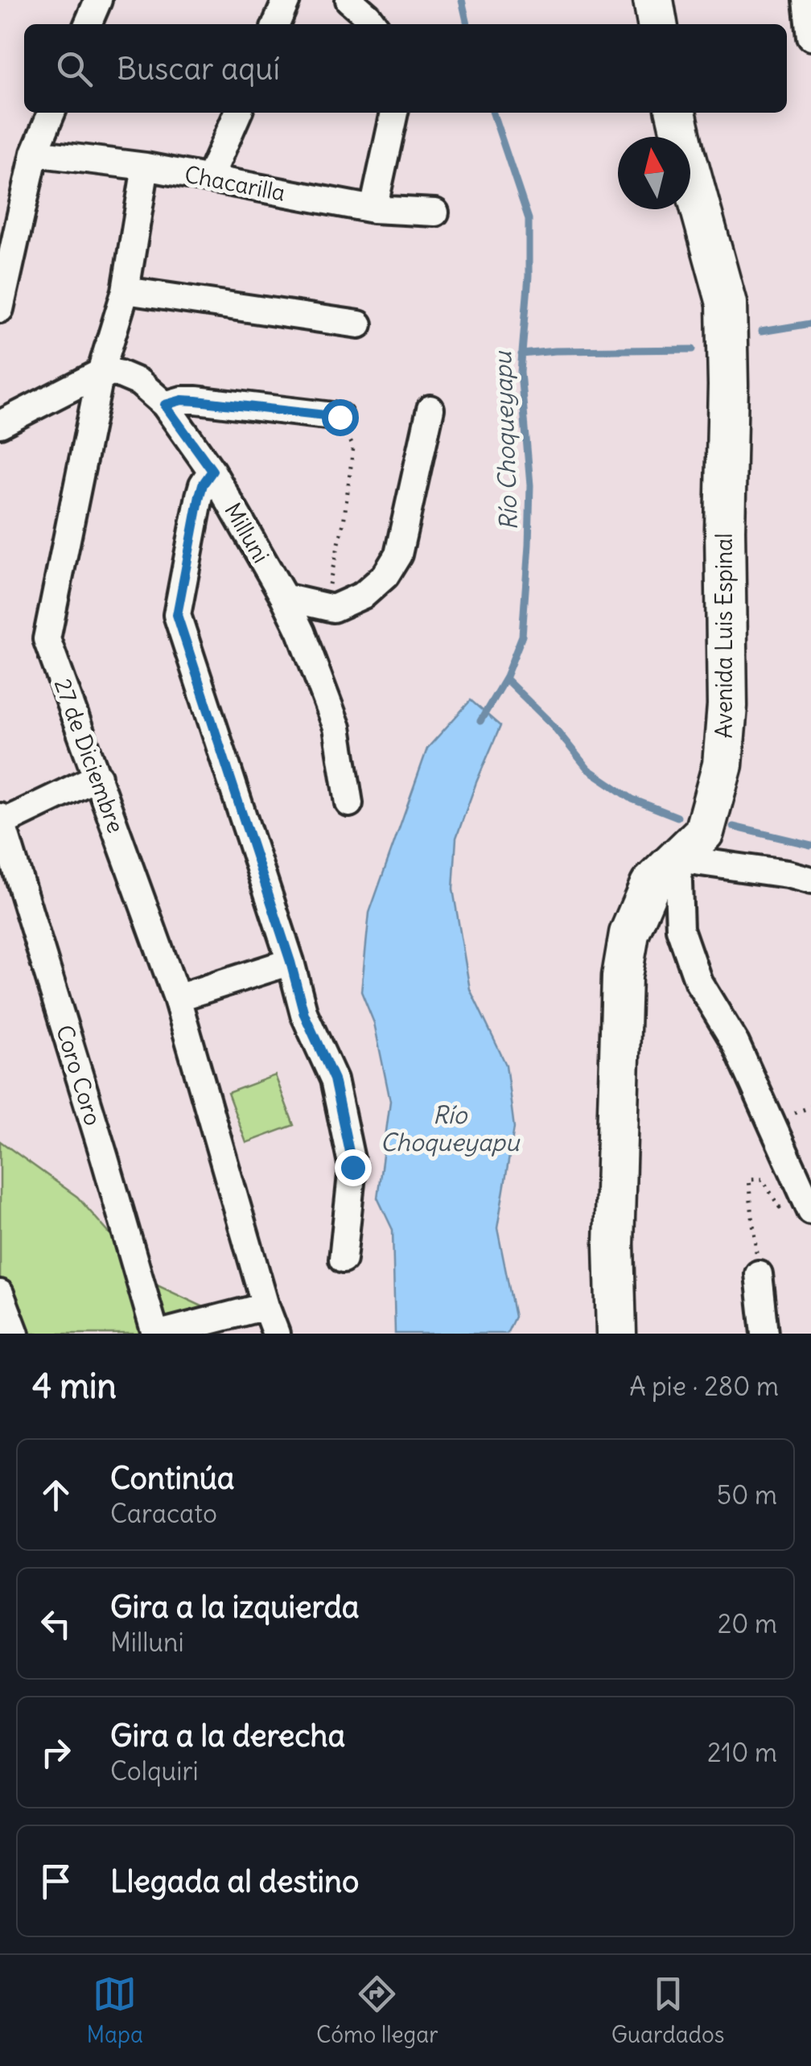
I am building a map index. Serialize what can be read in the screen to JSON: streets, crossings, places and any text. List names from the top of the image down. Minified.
{"streets":{"street":["Chacarilla","Milluni","Avenida Luis Espinal","27 de Diciembre","Coro Coro"]},"crossings":[["Chacarilla","27 de Diciembre"],["Milluni","27 de Diciembre"]],"water":["Río Choqueyapu"],"north":"top","page":{"search":"Buscar aquí","heading":["4 min","A pie · 280 m"],"list":[["Continúa","Caracato","50 m"],["Gira a la izquierda","Milluni","20 m"],["Gira a la derecha","Colquiri","210 m"],"Llegada al destino"],"nav":["Mapa","Cómo llegar","Guardados"]}}
